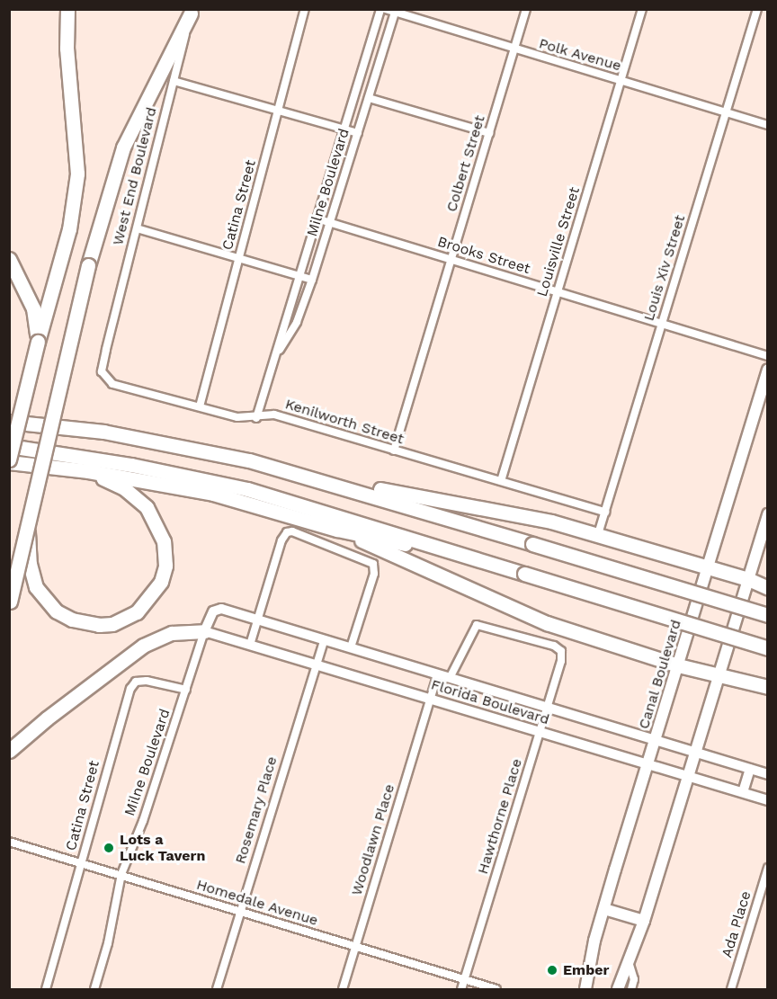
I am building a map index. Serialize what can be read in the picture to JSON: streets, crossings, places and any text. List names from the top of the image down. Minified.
{"streets":{"main road":["Canal Boulevard"],"street":["Polk Avenue","Colbert Street","West End Boulevard","Milne Boulevard","Catina Street","Louisville Street","Brooks Street","Louis Xiv Street","Kenilworth Street","Florida Boulevard","Rosemary Place","Hawthorne Place","Woodlawn Place","Homedale Avenue","Ada Place"]},"crossings":[["Polk Avenue","Colbert Street"],["Polk Avenue","Milne Boulevard"],["Polk Avenue","Louisville Street"],["Polk Avenue","Louis Xiv Street"],["Colbert Street","Brooks Street"],["Colbert Street","Kenilworth Street"],["West End Boulevard","Kenilworth Street"],["Milne Boulevard","Catina Street"],["Milne Boulevard","Brooks Street"],["Milne Boulevard","Kenilworth Street"],["Milne Boulevard","Florida Boulevard"],["Milne Boulevard","Homedale Avenue"],["Catina Street","Kenilworth Street"],["Catina Street","Homedale Avenue"],["Louisville Street","Brooks Street"],["Louisville Street","Kenilworth Street"],["Brooks Street","Louis Xiv Street"],["Louis Xiv Street","Kenilworth Street"],["Canal Boulevard","Florida Boulevard"],["Florida Boulevard","Rosemary Place"],["Florida Boulevard","Hawthorne Place"],["Florida Boulevard","Woodlawn Place"],["Rosemary Place","Homedale Avenue"],["Hawthorne Place","Homedale Avenue"],["Woodlawn Place","Homedale Avenue"]],"places":["Lots a Luck Tavern","Ember"]}
